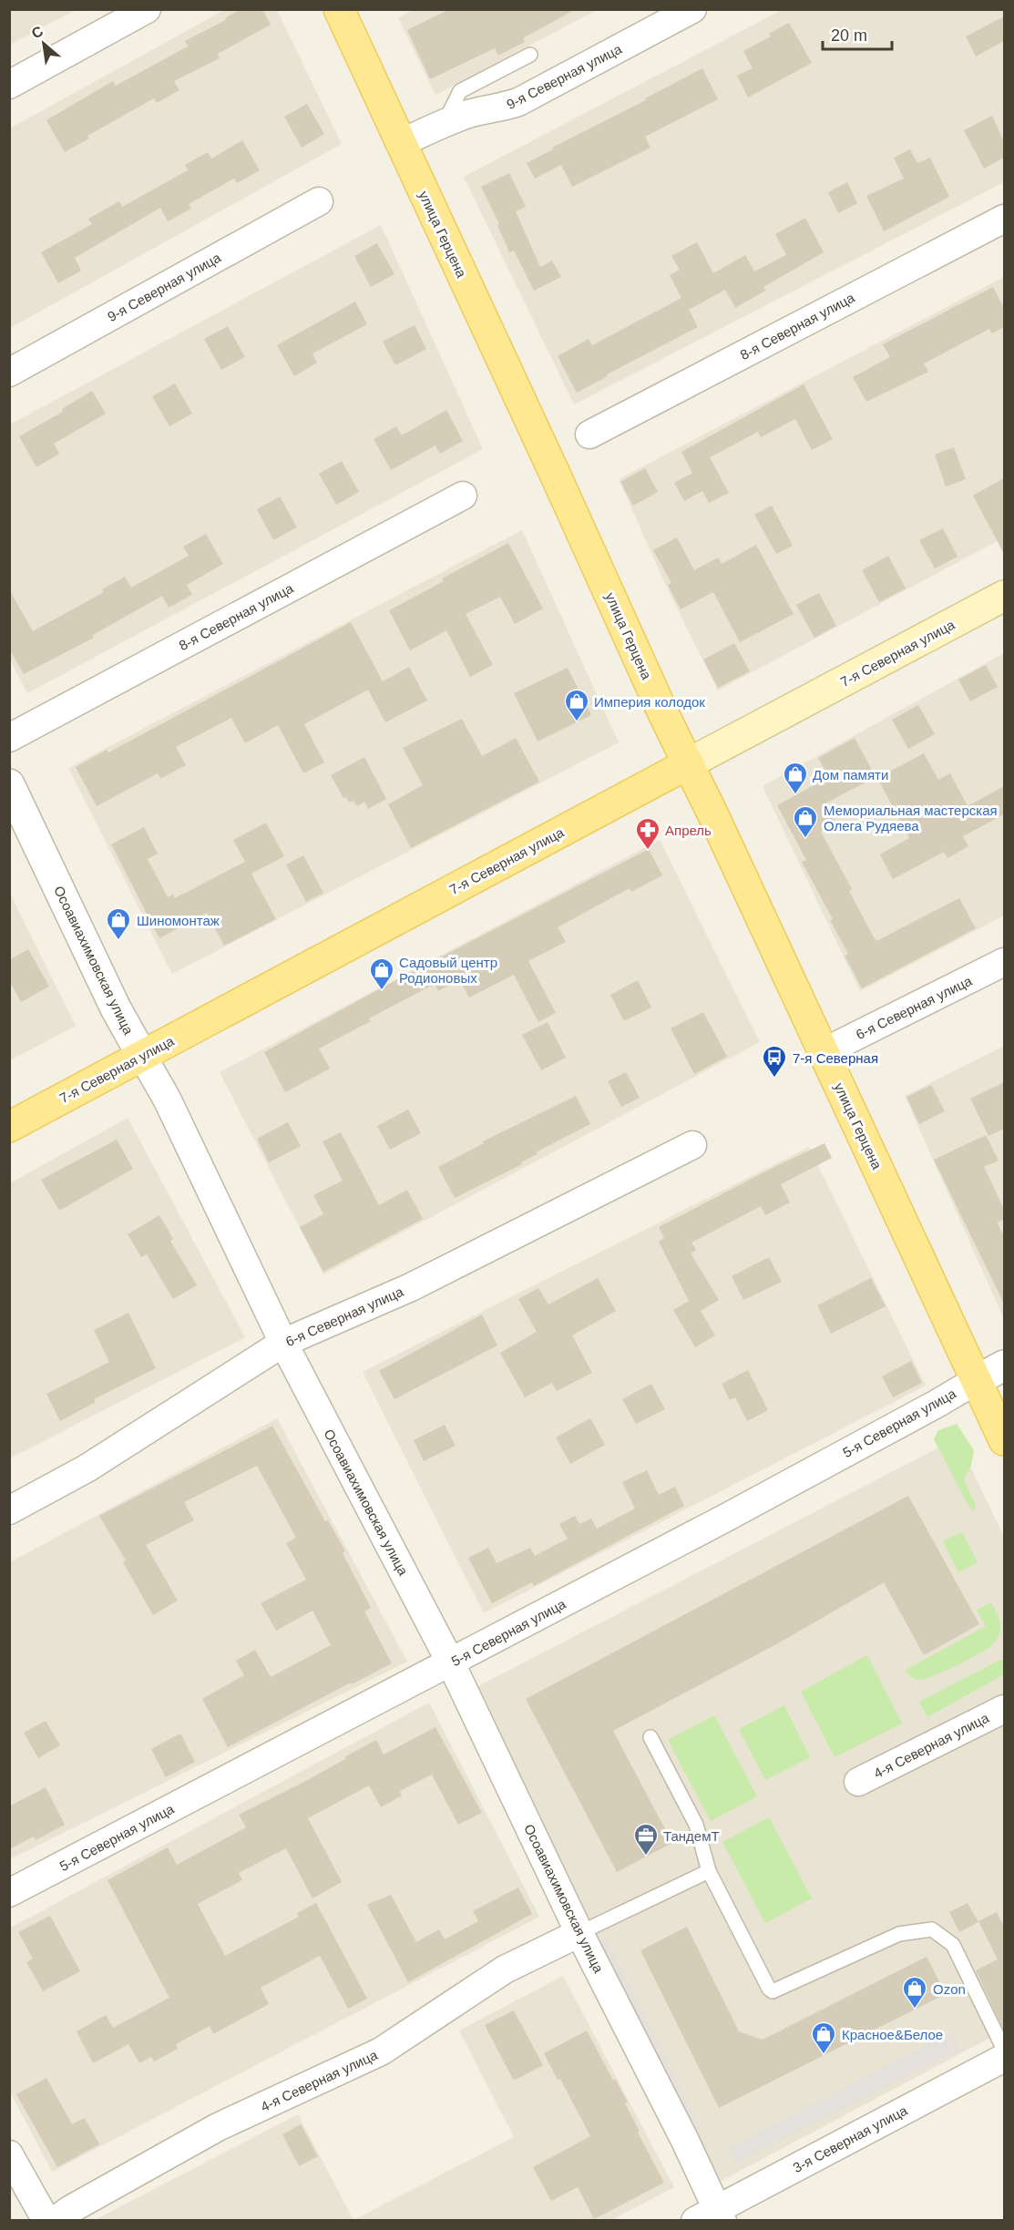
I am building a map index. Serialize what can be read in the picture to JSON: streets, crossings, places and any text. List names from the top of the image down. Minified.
{"streets":{"main road":["улица Герцена","7-я Северная улица"],"street":["9-я Северная улица","8-я Северная улица","Осоавиахимовская улица","6-я Северная улица","5-я Северная улица","4-я Северная улица","3-я Северная улица"]},"crossings":[["9-я Северная улица","улица Герцена"],["улица Герцена","7-я Северная улица"],["улица Герцена","6-я Северная улица"],["улица Герцена","5-я Северная улица"],["7-я Северная улица","Осоавиахимовская улица"],["Осоавиахимовская улица","6-я Северная улица"],["Осоавиахимовская улица","5-я Северная улица"],["Осоавиахимовская улица","4-я Северная улица"],["Осоавиахимовская улица","3-я Северная улица"]],"places":{"shop":["Империя колодок","Дом памяти","Мемориальная мастерская Олега Рудяева","Шиномонтаж","Садовый центр Родионовых","Ozon","Красное&Белое"],"pharmacy":["Апрель"],"bus stop":["7-я Северная"],"office":["ТандемТ"]},"scale_bar":"20 m","north":"top left"}
